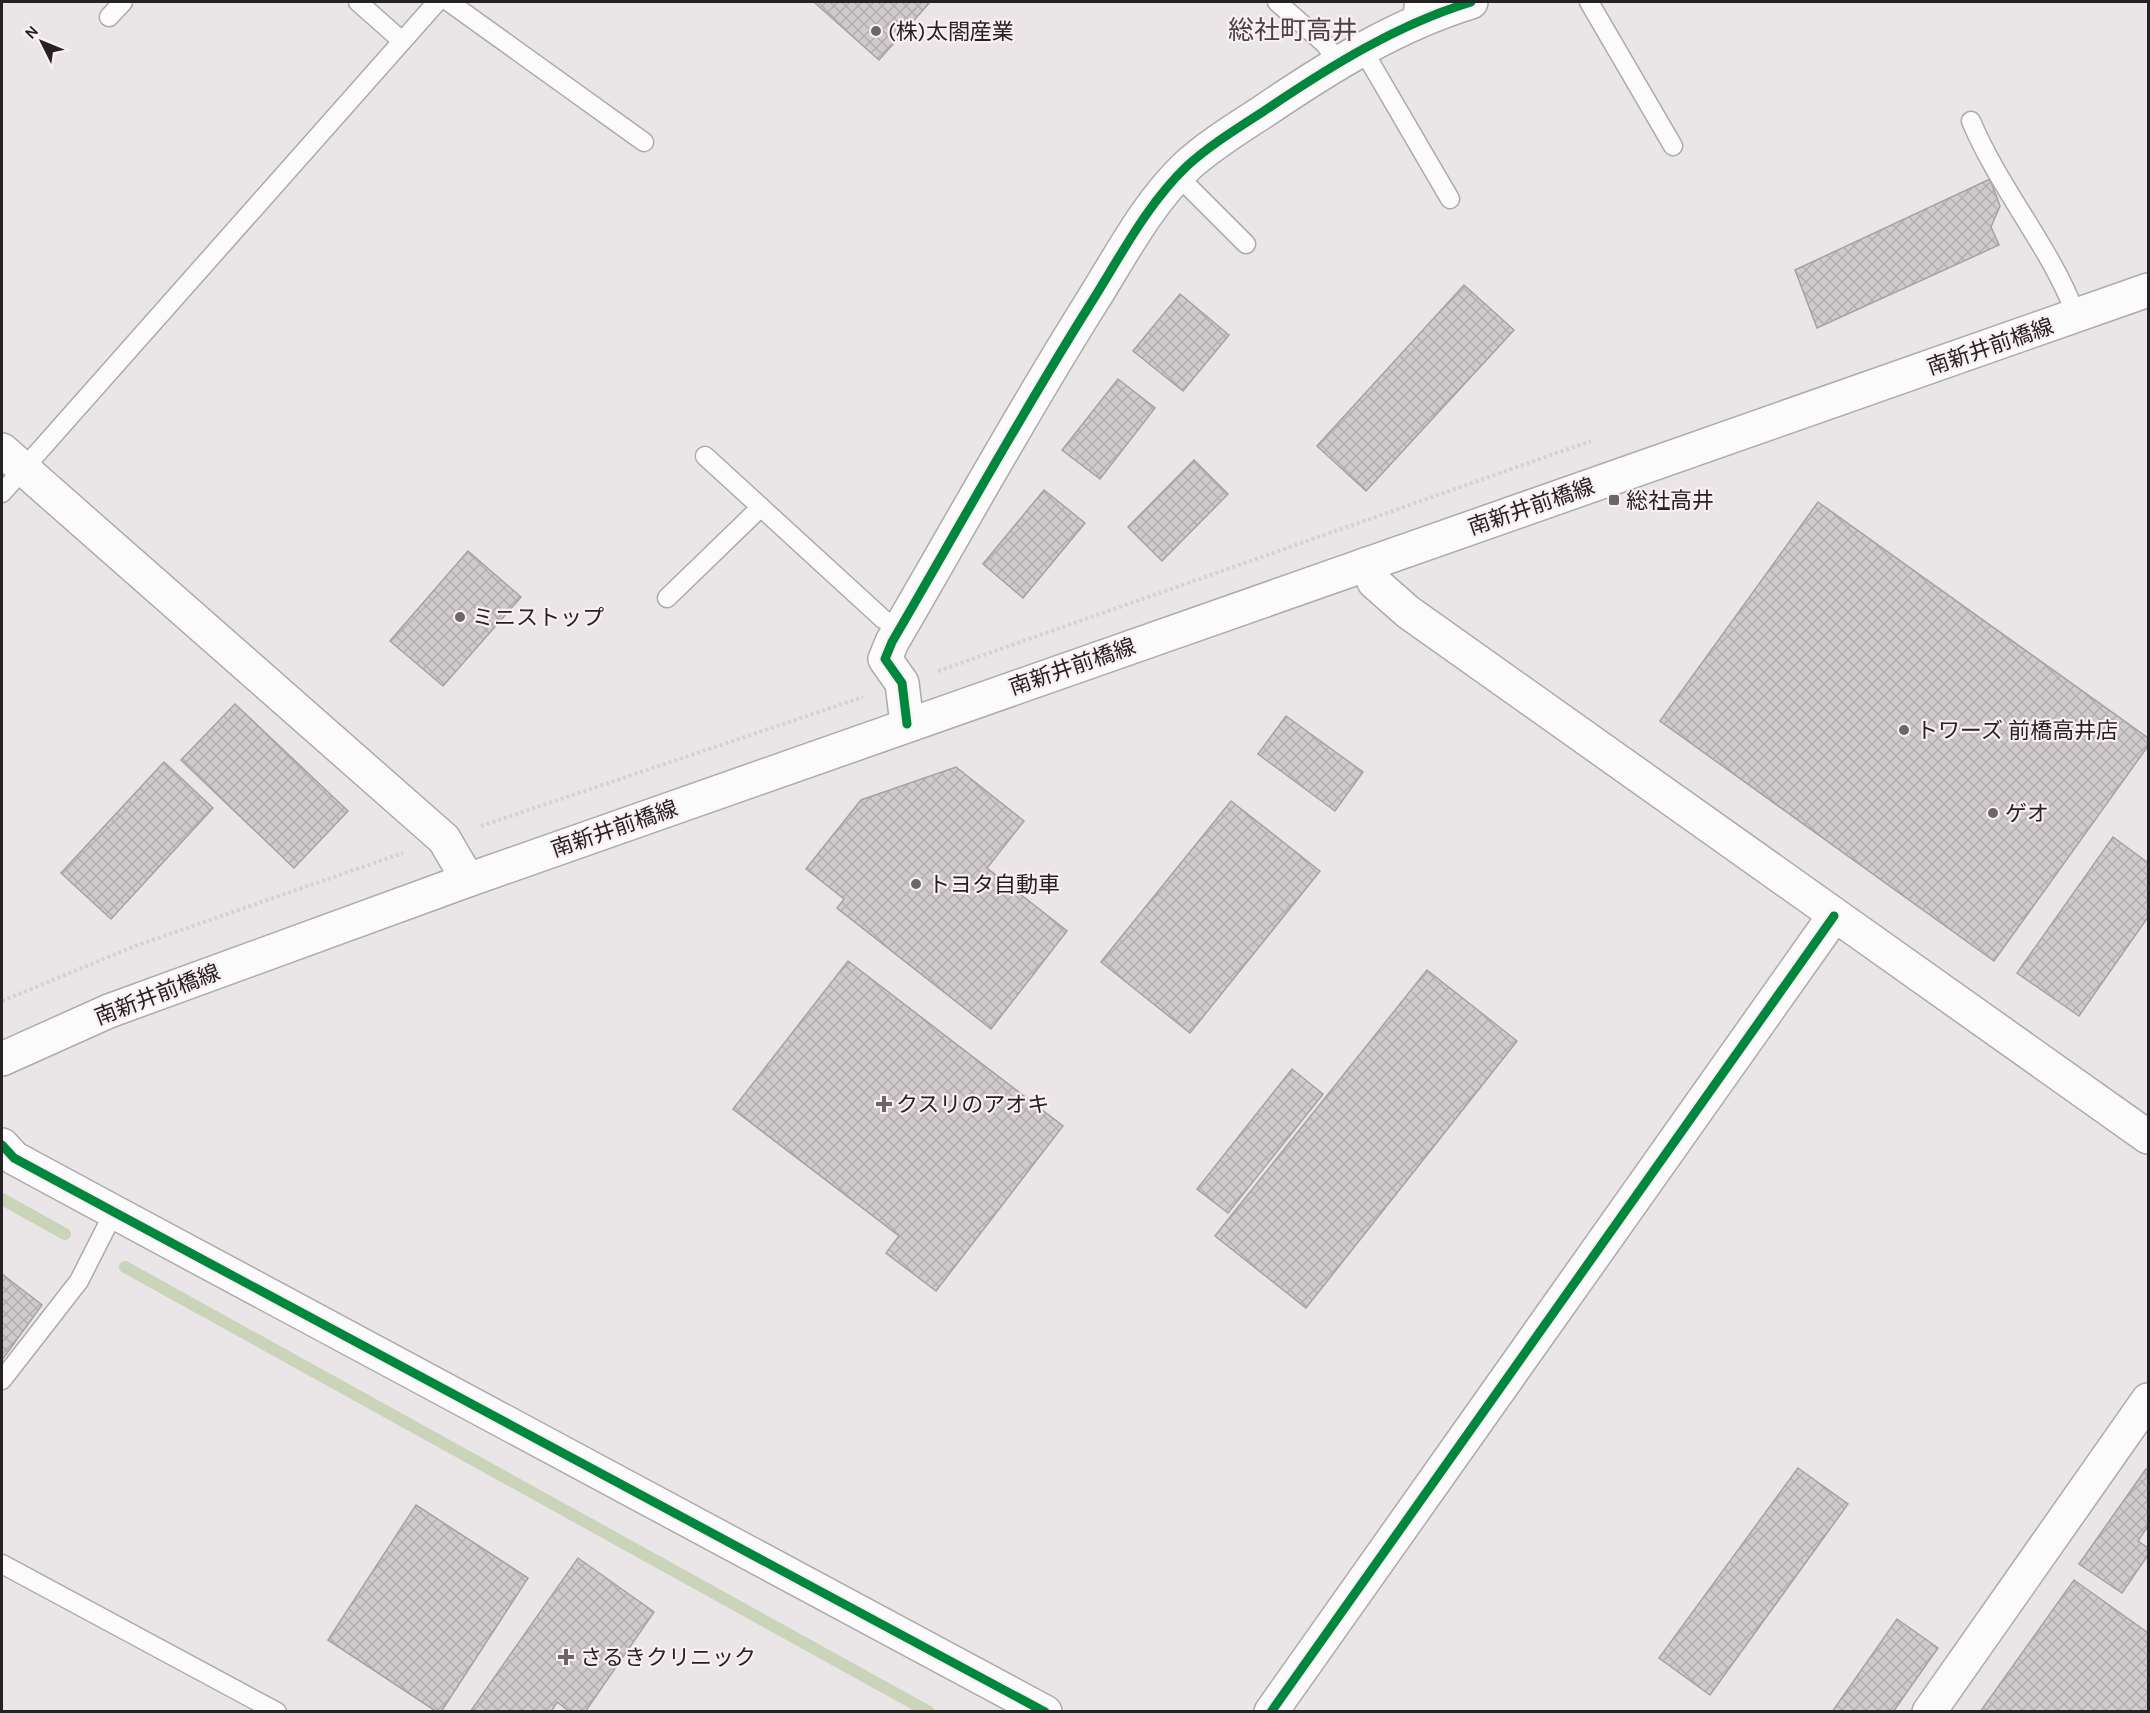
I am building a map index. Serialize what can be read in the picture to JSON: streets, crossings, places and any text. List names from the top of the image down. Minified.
{"streets":{"street":["南新井前橋線"]},"districts":["総社町高井"],"places":{"other":["(株)太閤産業","ミニストップ","トワーズ 前橋高井店","ゲオ","トヨタ自動車"],"transit":["総社高井"],"health":["クスリのアオキ","さるきクリニック"]},"north":"top left"}
